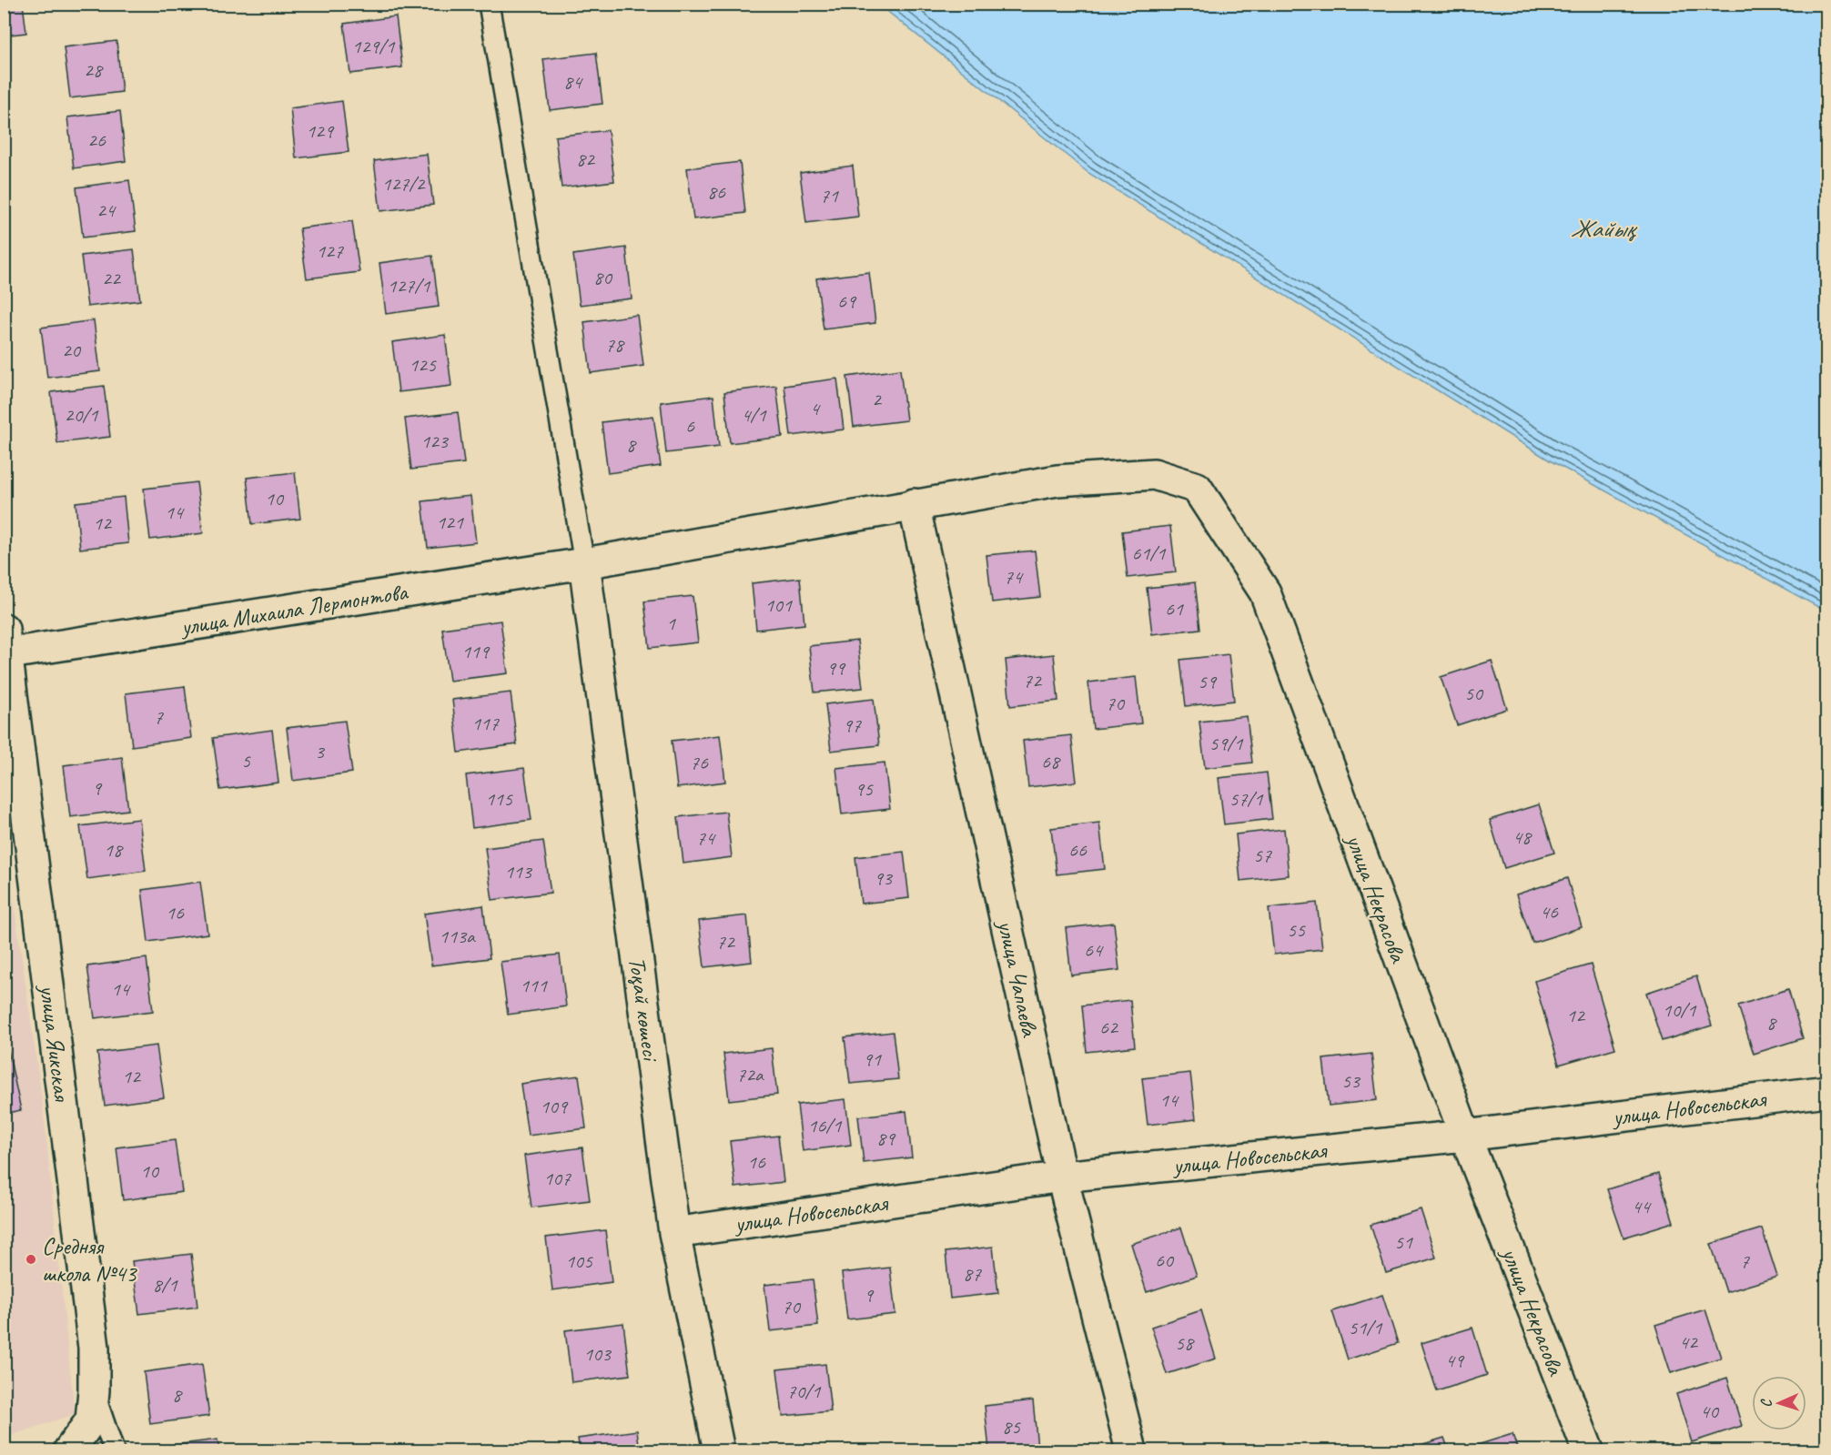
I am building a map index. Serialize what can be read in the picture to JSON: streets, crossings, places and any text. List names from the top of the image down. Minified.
{"streets":{"street":["улица Михаила Лермонтова","улица Некрасова","улица Чапаева","Тоқай көшесі","улица Яикская","улица Новосельская"]},"crossings":[["улица Михаила Лермонтова","улица Некрасова"],["улица Михаила Лермонтова","улица Чапаева"],["улица Михаила Лермонтова","Тоқай көшесі"],["улица Михаила Лермонтова","улица Яикская"],["улица Некрасова","улица Чапаева"],["улица Некрасова","улица Новосельская"],["улица Чапаева","улица Новосельская"],["Тоқай көшесі","улица Новосельская"]],"water":["Жайық"],"places":["Средняя школа №43"],"house_numbers":["129/1","28","84","129","26","82","127/2","86","71","24","127","80","22","127/1","69","78","20","125","2","4","20/1","4/1","6","123","8","10","14","121","12","61/1","74","101","61","1","119","99","72","59","50","70","7","117","97","59/1","3","5","68","76","9","95","115","57/1","48","74","18","66","57","113","93","46","16","55","113а","72","64","111","14","10/1","12","8","62","91","72а","12","53","14","109","16/1","89","16","10","107","44","51","60","105","7","87","8/1","9","70","51/1","42","58","103","49","70/1","8","40","85"],"north":"left"}
